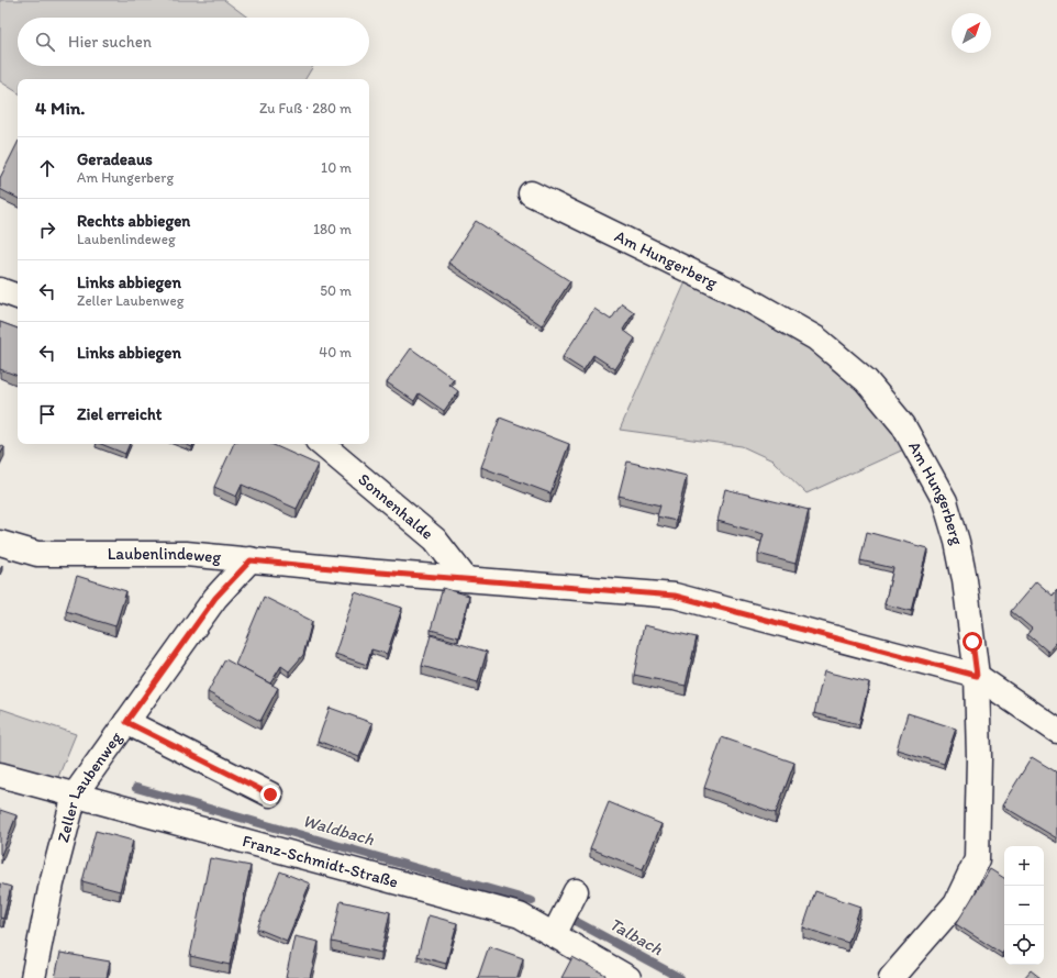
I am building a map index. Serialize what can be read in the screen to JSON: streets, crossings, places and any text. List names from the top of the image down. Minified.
{"streets":{"street":["Am Hungerberg","Sonnenhalde","Laubenlindeweg","Zeller Laubenweg","Franz-Schmidt-Straße"]},"crossings":[["Am Hungerberg","Laubenlindeweg"],["Sonnenhalde","Laubenlindeweg"],["Laubenlindeweg","Zeller Laubenweg"],["Zeller Laubenweg","Franz-Schmidt-Straße"]],"water":["Waldbach","Talbach"],"north":"top right","page":{"search":"Hier suchen","heading":["4 Min.","Zu Fuß · 280 m"],"list":[["Geradeaus","Am Hungerberg","10 m"],["Rechts abbiegen","Laubenlindeweg","180 m"],["Links abbiegen","Zeller Laubenweg","50 m"],["Links abbiegen","40 m"],"Ziel erreicht"],"map_buttons":["+","−"]}}
